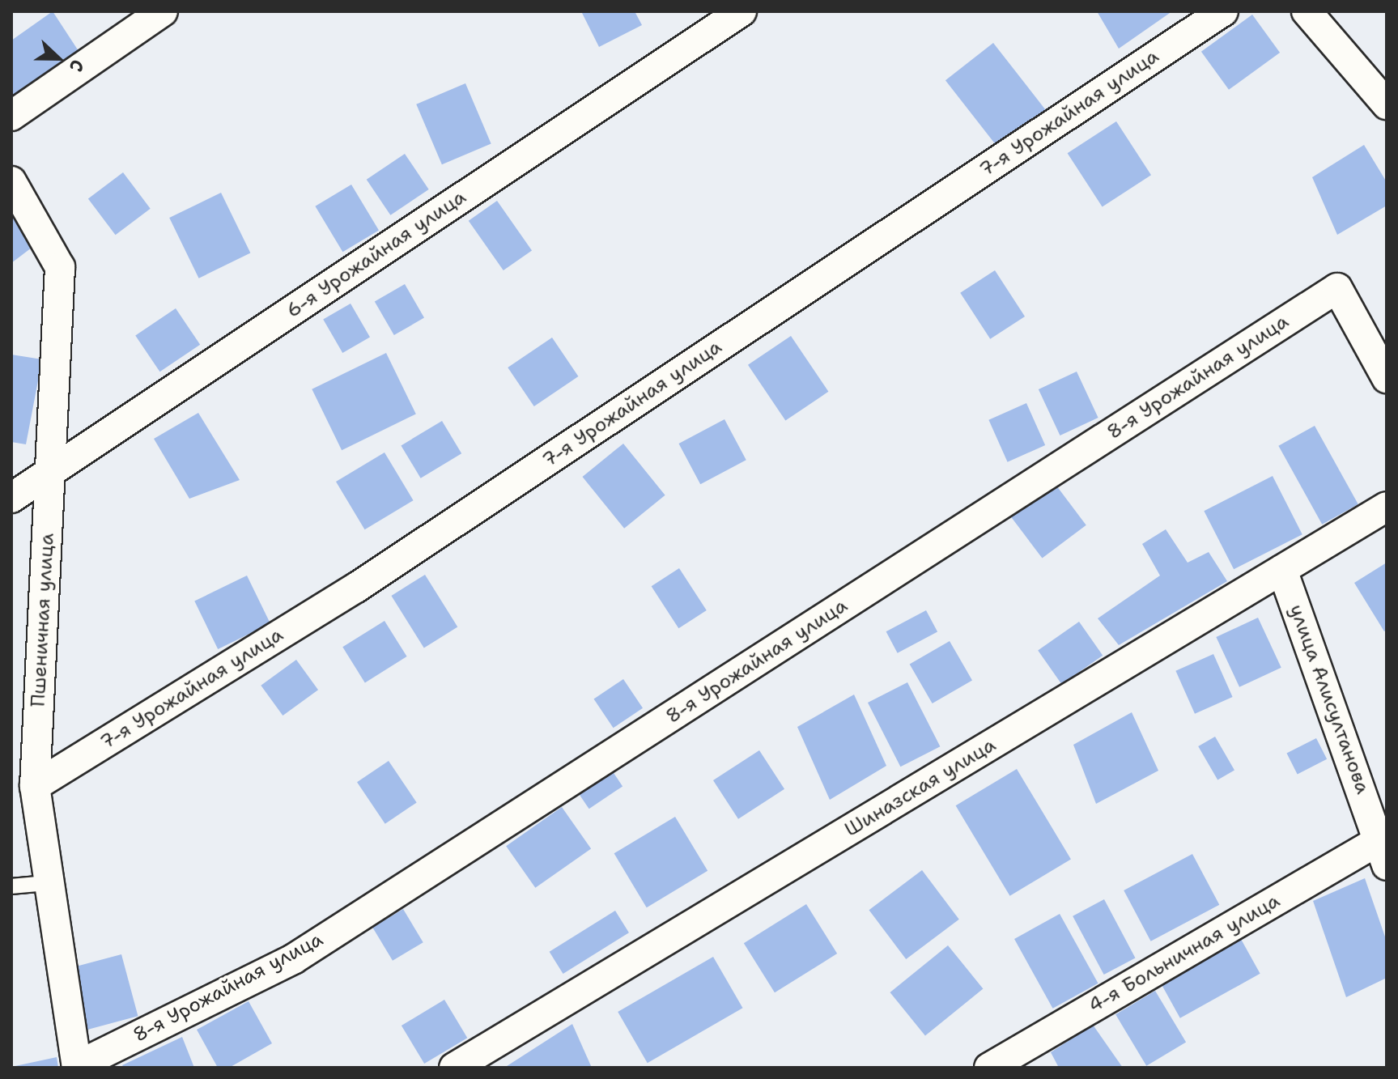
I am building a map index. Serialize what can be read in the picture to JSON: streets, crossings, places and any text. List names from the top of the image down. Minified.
{"streets":{"street":["7-я Урожайная улица","6-я Урожайная улица","8-я Урожайная улица","Пшеничная улица","улица Алисултанова","Шиназская улица","4-я Больничная улица"]},"crossings":[["7-я Урожайная улица","Пшеничная улица"],["6-я Урожайная улица","Пшеничная улица"],["8-я Урожайная улица","Пшеничная улица"],["улица Алисултанова","Шиназская улица"],["улица Алисултанова","4-я Больничная улица"]],"north":"right"}
